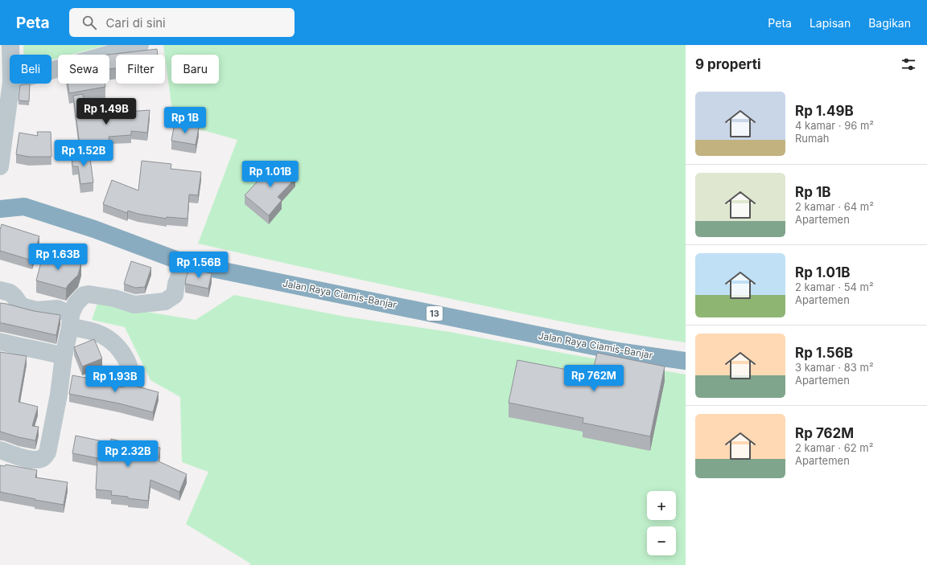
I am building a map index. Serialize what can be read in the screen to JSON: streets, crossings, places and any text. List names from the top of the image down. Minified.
{"streets":{"highway":["Jalan Raya Ciamis-Banjar","13"]},"page":{"header":"Peta","search":"Cari di sini","nav":["Peta","Lapisan","Bagikan"],"heading":"9 properti","chip":["Beli","Sewa","Filter","Baru"],"list":[{"name":"Rp 1.49B","note":"4 kamar · 96 m² · Rumah"},{"name":"Rp 1B","note":"2 kamar · 64 m² · Apartemen"},{"name":"Rp 1.01B","note":"2 kamar · 54 m² · Apartemen"},{"name":"Rp 1.56B","note":"3 kamar · 83 m² · Apartemen"},{"name":"Rp 762M","note":"2 kamar · 62 m² · Apartemen"}],"price":["Rp 1.49B","Rp 1B","Rp 1.52B","Rp 1.01B","Rp 1.63B","Rp 1.56B","Rp 762M","Rp 1.93B","Rp 2.32B"],"map_buttons":["+","−"]}}
